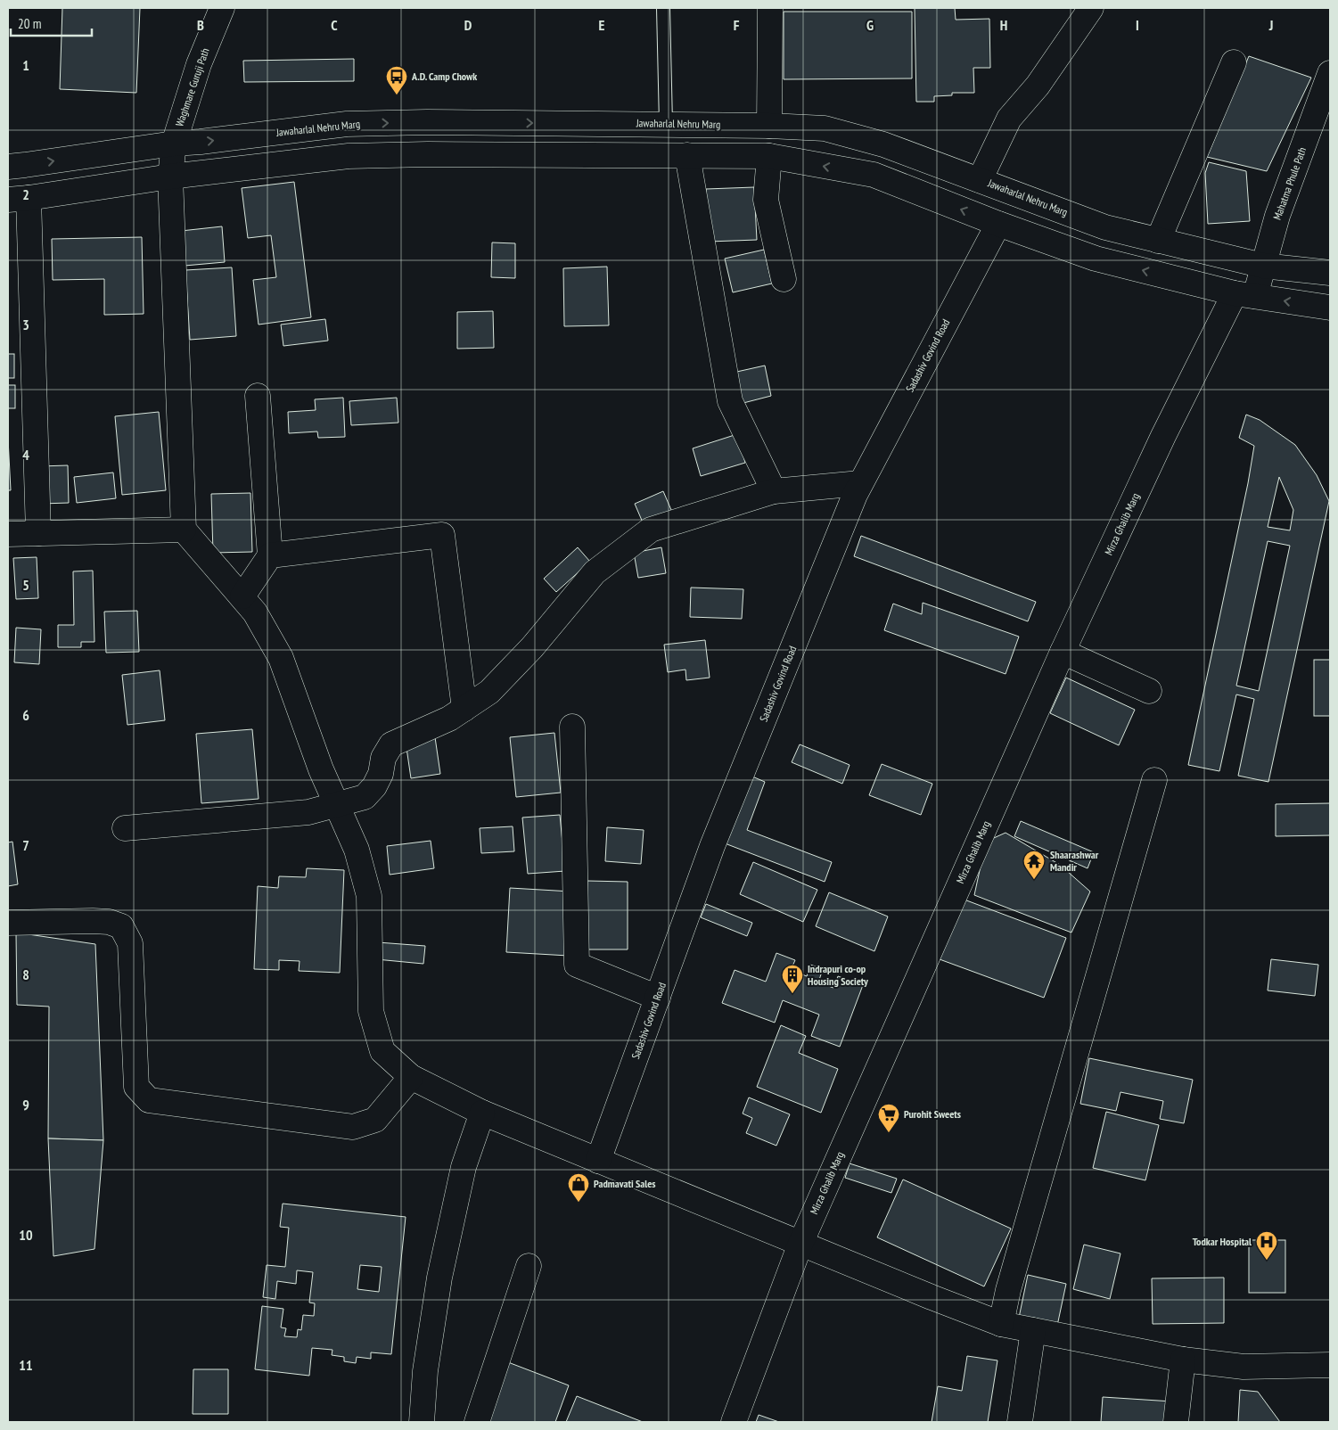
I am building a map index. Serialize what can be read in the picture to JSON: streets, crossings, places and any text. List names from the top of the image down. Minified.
{"streets":{"street":["Waghmare Guruji Path","Jawaharlal Nehru Marg","Mahatma Phule Path","Sadashiv Govind Road","Mirza Ghalib Marg"]},"crossings":[["Waghmare Guruji Path","Jawaharlal Nehru Marg"],["Jawaharlal Nehru Marg","Mahatma Phule Path"],["Mahatma Phule Path","Mirza Ghalib Marg"]],"places":{"bus stop":["A.D. Camp Chowk"],"temple":["Shaarashwar Mandir"],"building":["Indrapuri co-op Housing Society"],"supermarket":["Purohit Sweets"],"shop":["Padmavati Sales"],"hospital":["Todkar Hospital"]},"scale_bar":"20 m","grid":{"columns":["B","C","D","E","F","G","H","I","J"],"rows":["1","2","3","4","5","6","7","8","9","10","11"]}}
